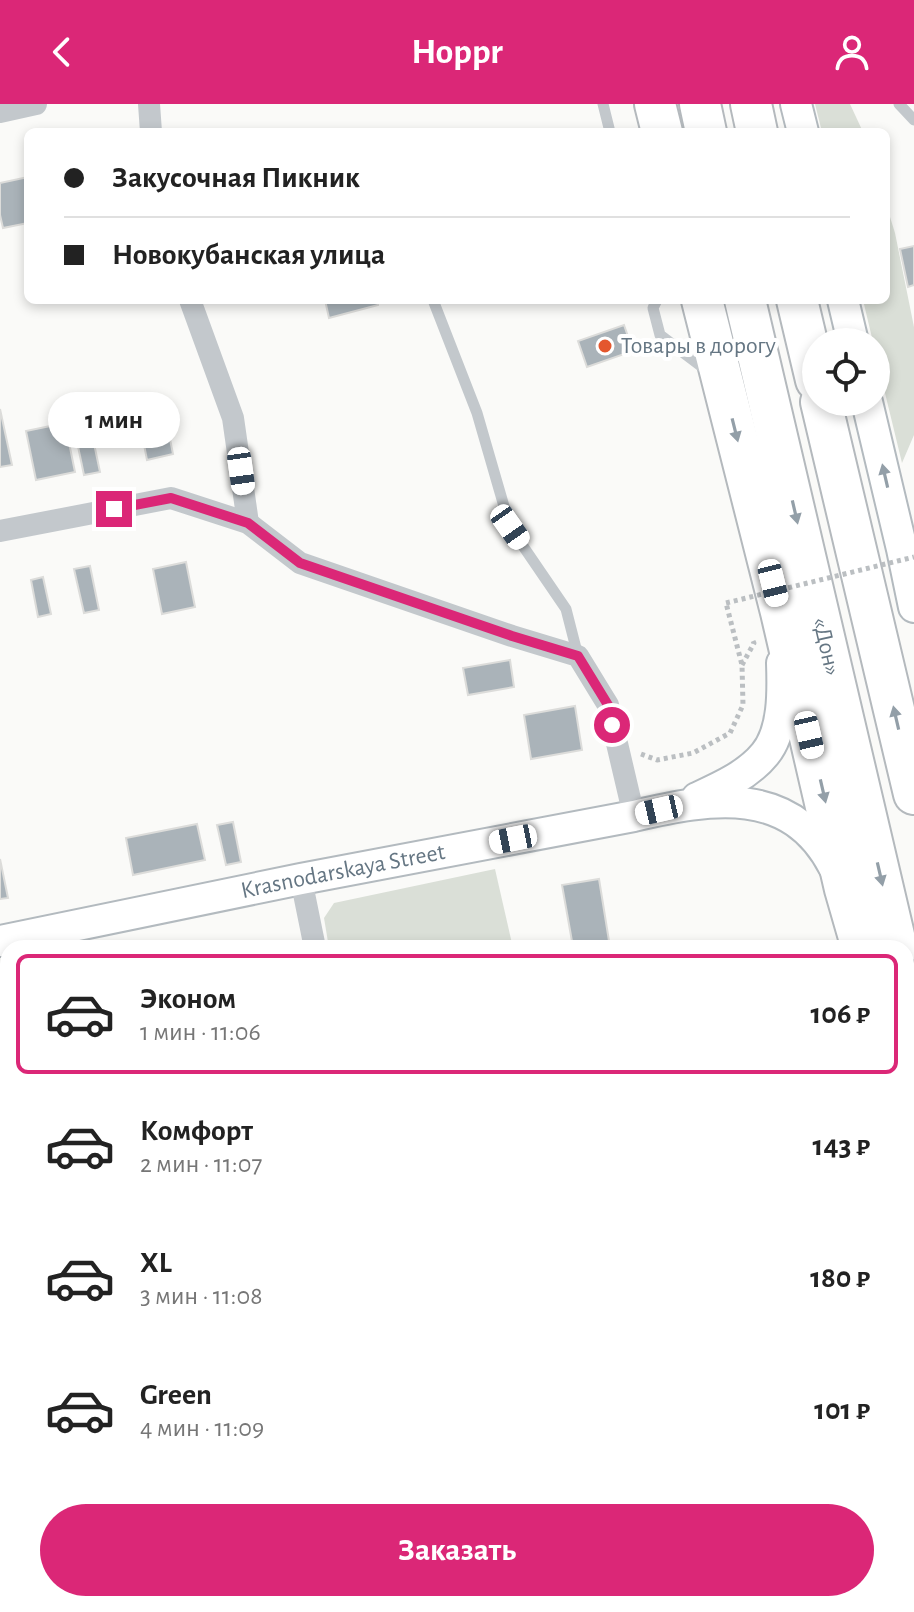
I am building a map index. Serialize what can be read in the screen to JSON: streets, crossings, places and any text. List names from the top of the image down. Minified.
{"streets":{"highway":["«Дон»"],"street":["Krasnodarskaya Street"]},"places":["Товары в дорогу"],"page":{"header":"Hoppr","banner":["Закусочная Пикник","Новокубанская улица"],"bubble":"1 мин","list":[{"name":"Эконом","note":"1 мин · 11:06","value":"106 ₽"},{"name":"Комфорт","note":"2 мин · 11:07","value":"143 ₽"},{"name":"XL","note":"3 мин · 11:08","value":"180 ₽"},{"name":"Green","note":"4 мин · 11:09","value":"101 ₽"}],"buttons":"Заказать"}}
